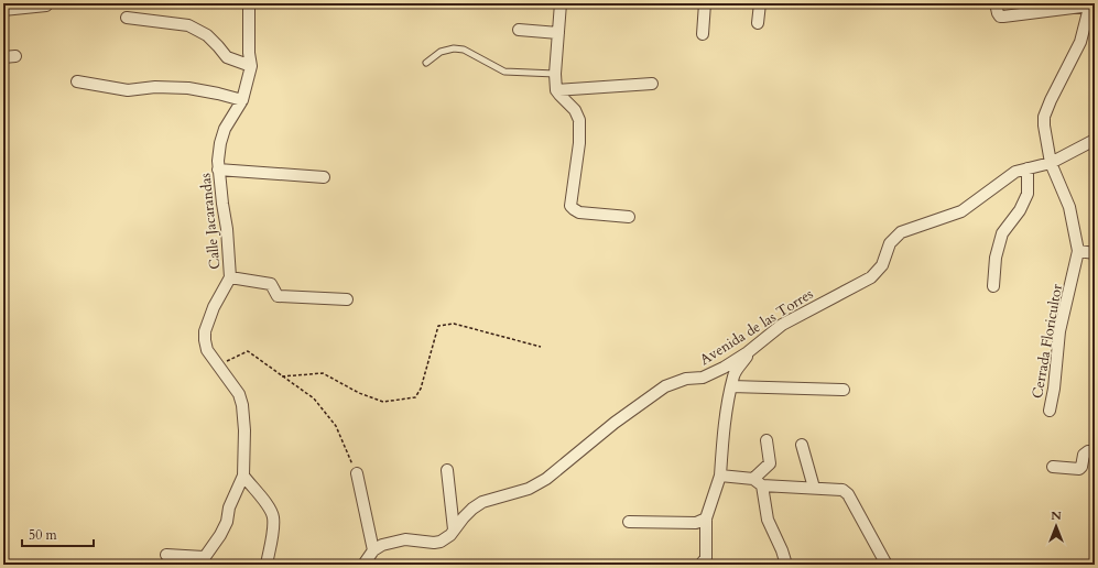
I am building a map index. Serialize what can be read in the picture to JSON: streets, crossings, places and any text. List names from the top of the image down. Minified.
{"streets":{"street":["Calle Jacarandas","Avenida de las Torres","Cerrada Floricultor"]},"scale_bar":"50 m","north":"top"}
